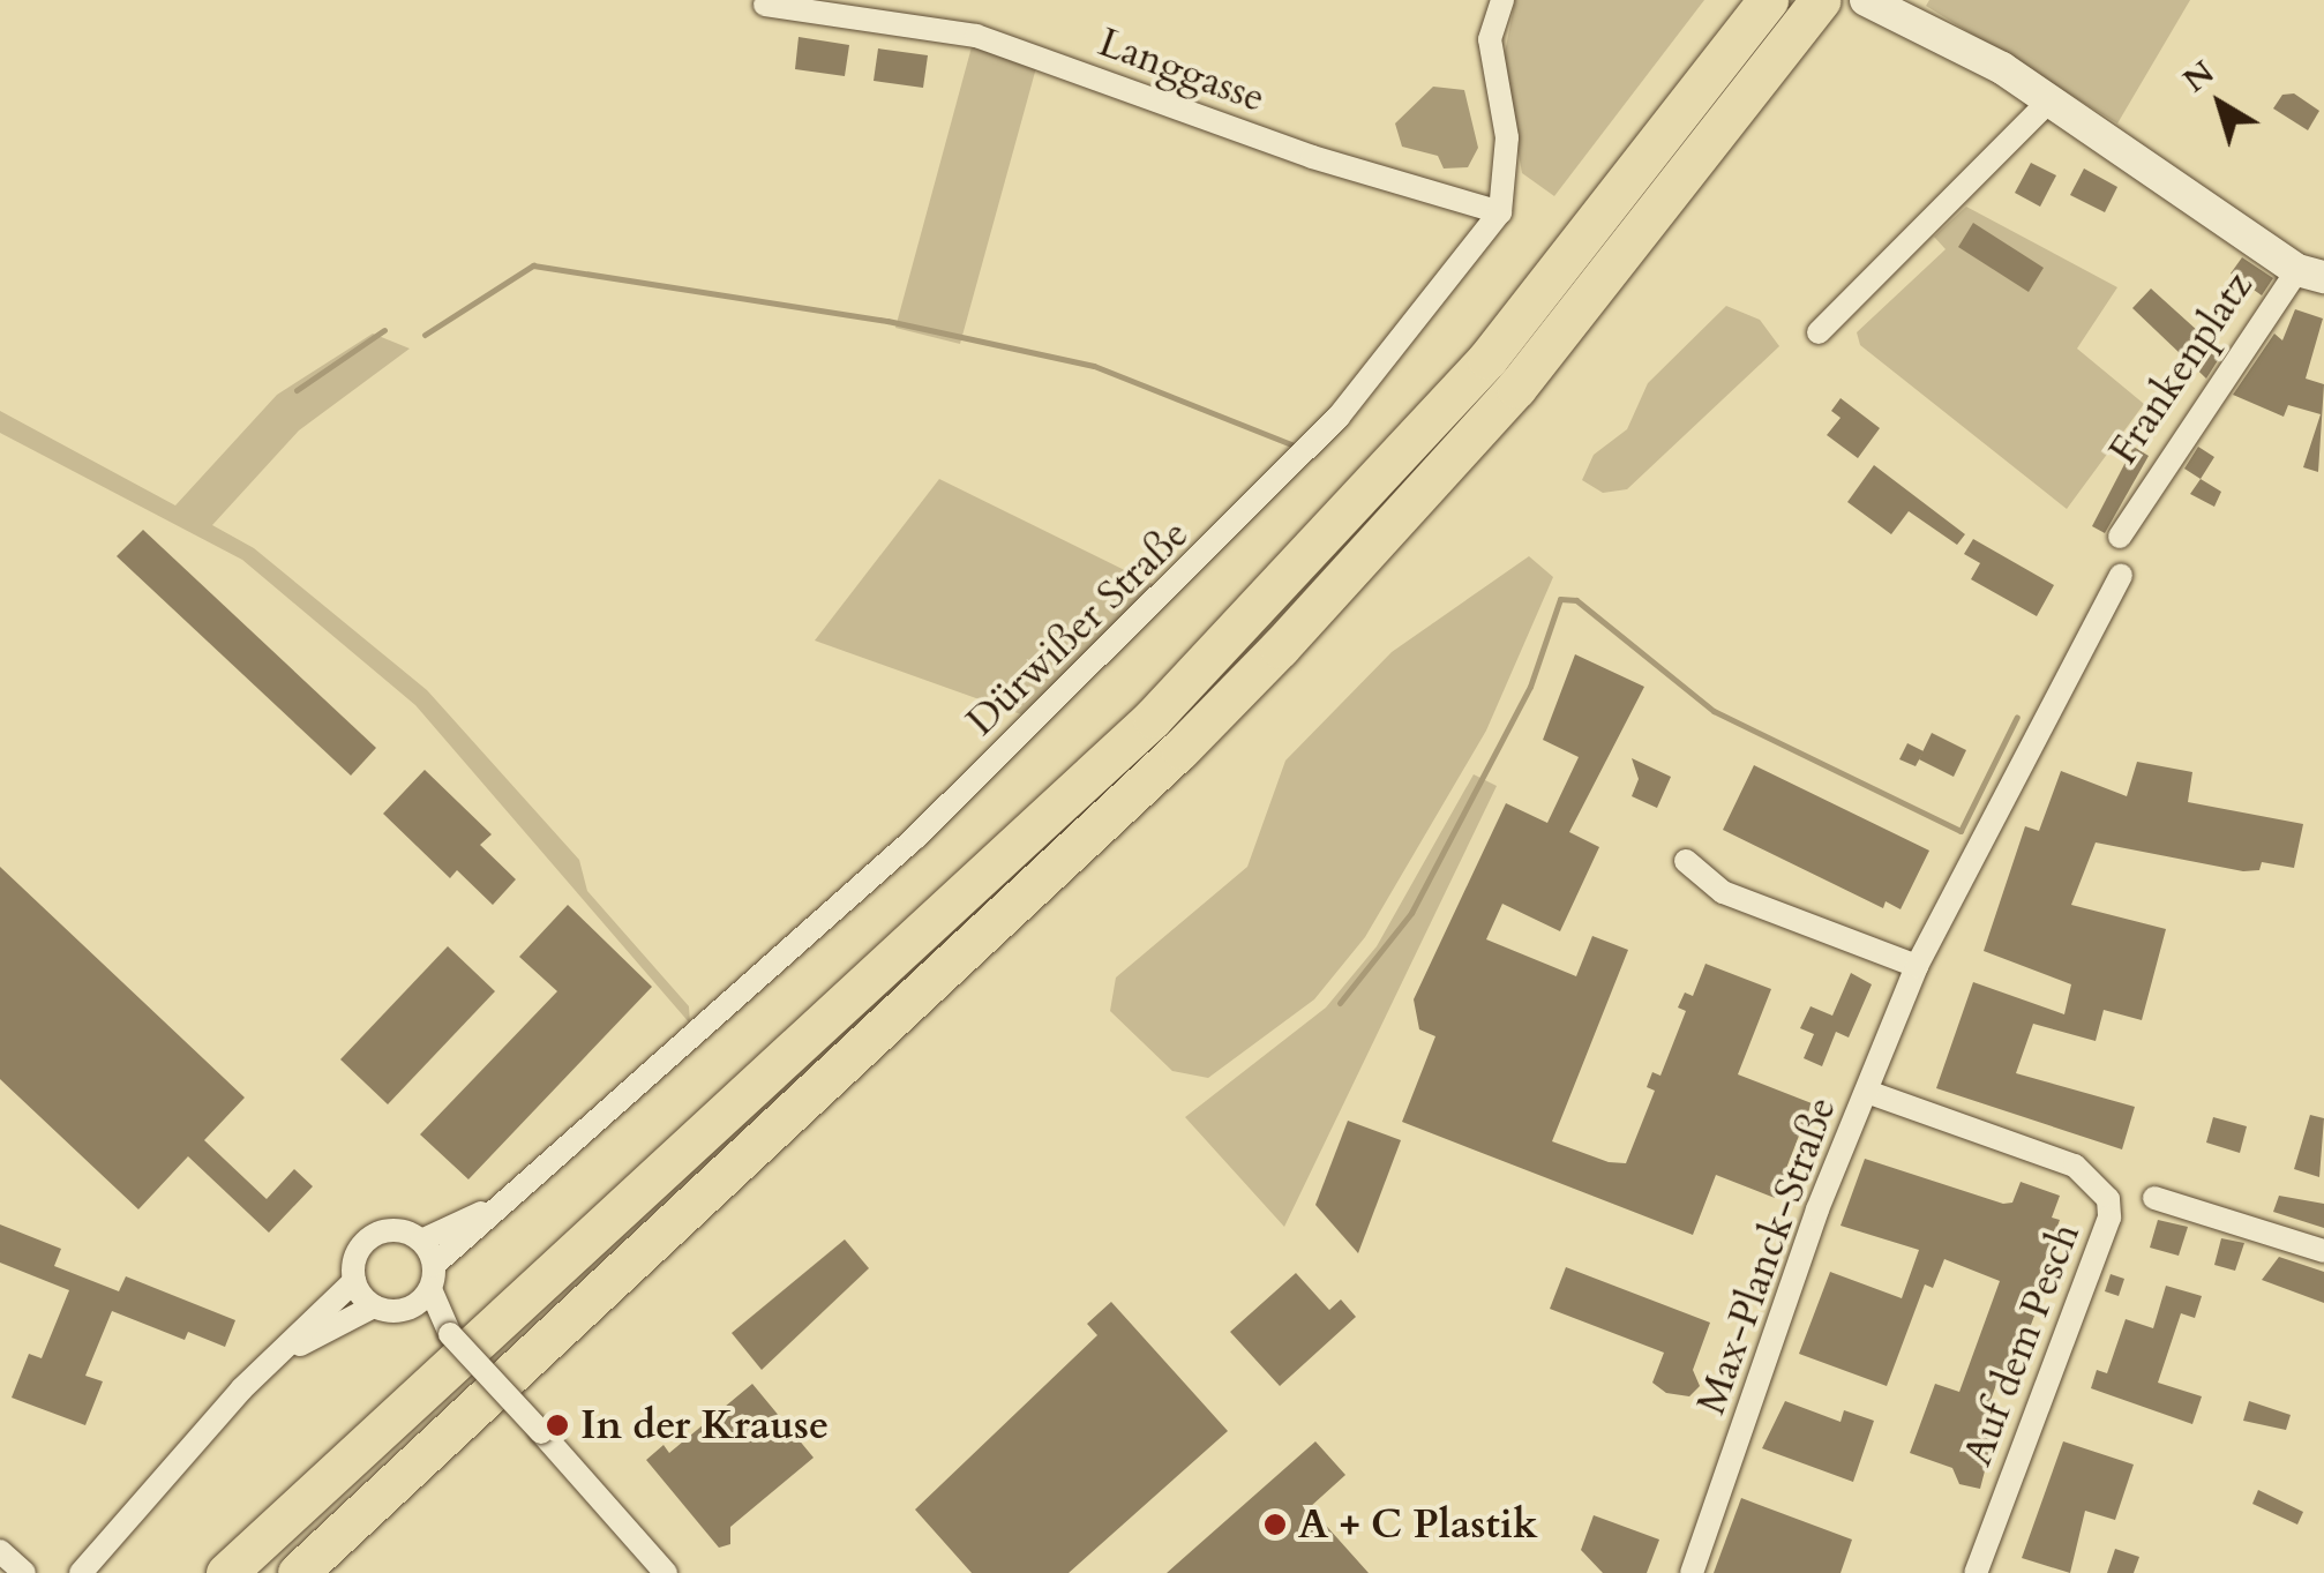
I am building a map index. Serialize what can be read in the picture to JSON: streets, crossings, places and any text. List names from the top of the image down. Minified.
{"streets":{"street":["Langgasse","Frankenplatz","Dürwißer Straße","Max-Planck-Straße","Auf dem Pesch"]},"crossings":[["Langgasse","Dürwißer Straße"],["Max-Planck-Straße","Auf dem Pesch"]],"places":["In der Krause","A + C Plastik"],"north":"top left"}
